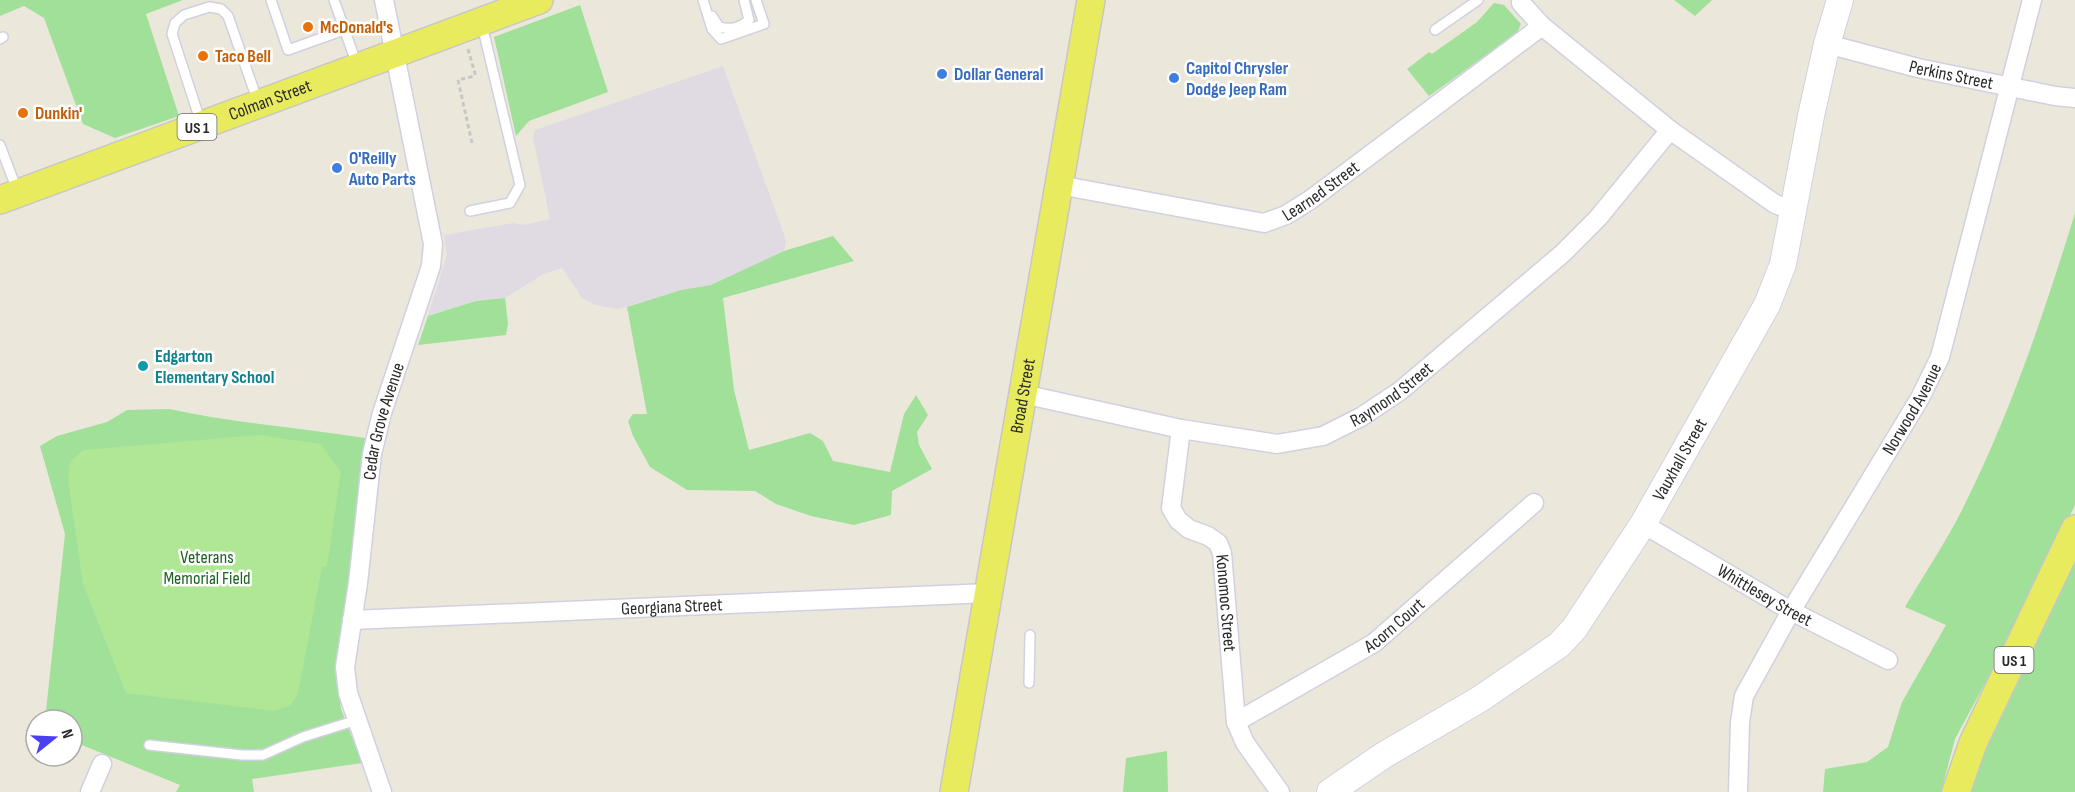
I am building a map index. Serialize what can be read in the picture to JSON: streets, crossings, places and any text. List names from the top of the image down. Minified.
{"streets":{"main road":["Colman Street","US 1","Broad Street"],"street":["Perkins Street","Learned Street","Raymond Street","Norwood Avenue","Cedar Grove Avenue","Vauxhall Street","Whittlesey Street","Konomoc Street","Georgiana Street","Acorn Court"]},"crossings":[["Perkins Street","Norwood Avenue"],["Perkins Street","Vauxhall Street"],["Colman Street","Cedar Grove Avenue"],["Learned Street","Broad Street"],["Raymond Street","Broad Street"],["Raymond Street","Konomoc Street"],["Broad Street","Georgiana Street"],["Norwood Avenue","Whittlesey Street"],["Cedar Grove Avenue","Georgiana Street"],["Vauxhall Street","Whittlesey Street"],["Konomoc Street","Acorn Court"]],"parks":["Veterans Memorial Field"],"places":["McDonald's","Taco Bell","Dollar General","Capitol Chrysler Dodge Jeep Ram","Dunkin'","O'Reilly Auto Parts","Edgarton Elementary School"],"north":"right"}
